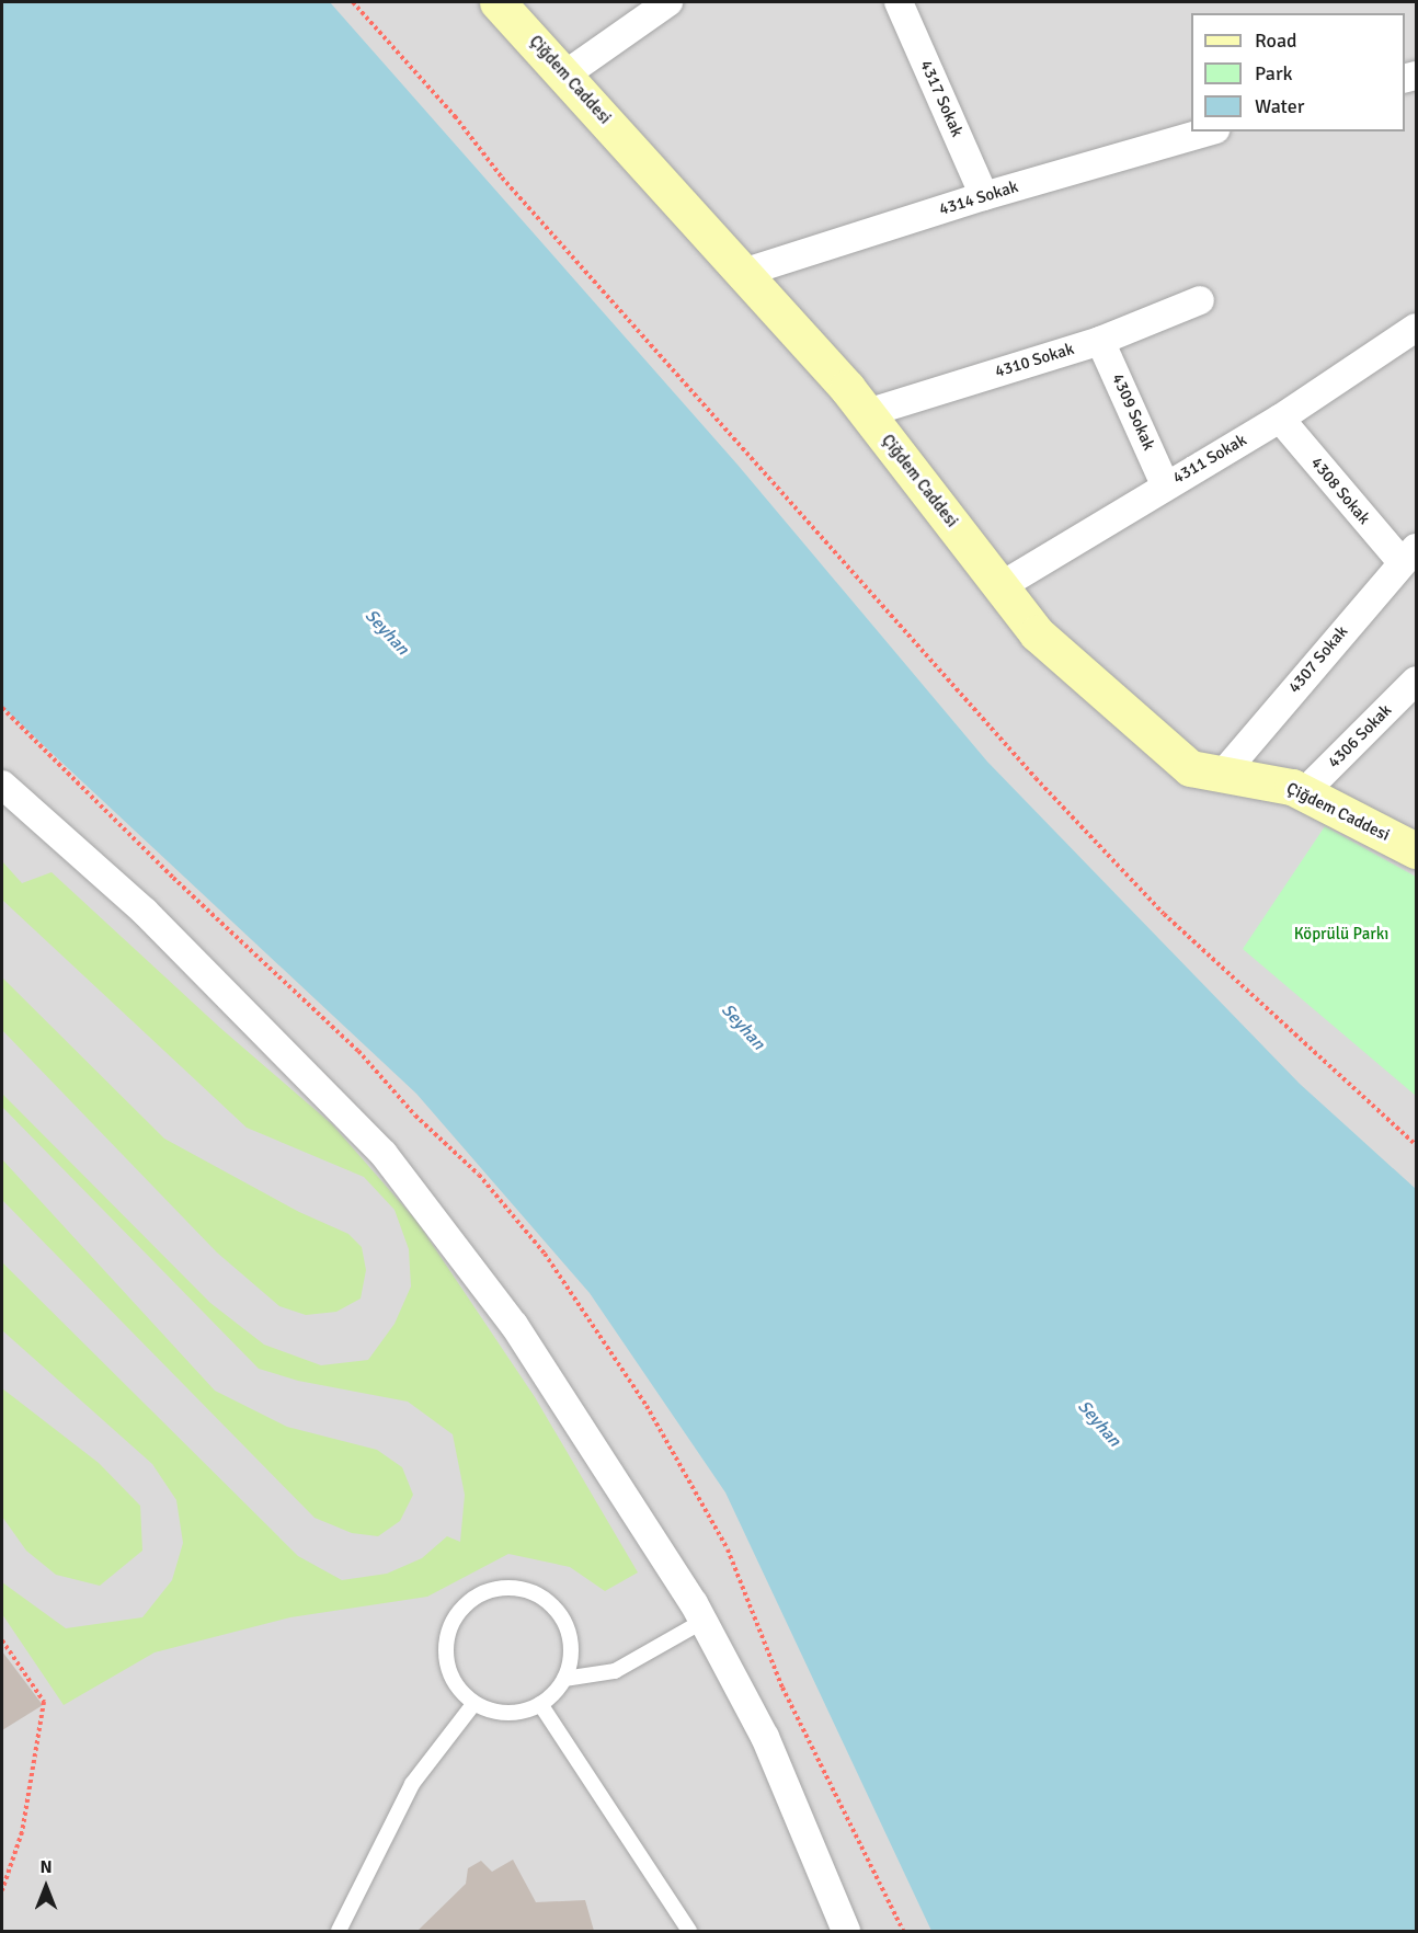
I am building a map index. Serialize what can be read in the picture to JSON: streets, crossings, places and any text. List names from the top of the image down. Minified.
{"streets":{"street":["Çiğdem Caddesi","4317 Sokak","4314 Sokak","4310 Sokak","4309 Sokak","4311 Sokak","4308 Sokak","4307 Sokak","4306 Sokak"]},"crossings":[["Çiğdem Caddesi","4314 Sokak"],["Çiğdem Caddesi","4310 Sokak"],["Çiğdem Caddesi","4311 Sokak"],["Çiğdem Caddesi","4307 Sokak"],["Çiğdem Caddesi","4306 Sokak"],["4317 Sokak","4314 Sokak"],["4310 Sokak","4309 Sokak"],["4309 Sokak","4311 Sokak"],["4311 Sokak","4308 Sokak"],["4308 Sokak","4307 Sokak"]],"water":["Seyhan"],"parks":["Köprülü Parkı"],"legend":["Road","Park","Water"],"north":"top"}
